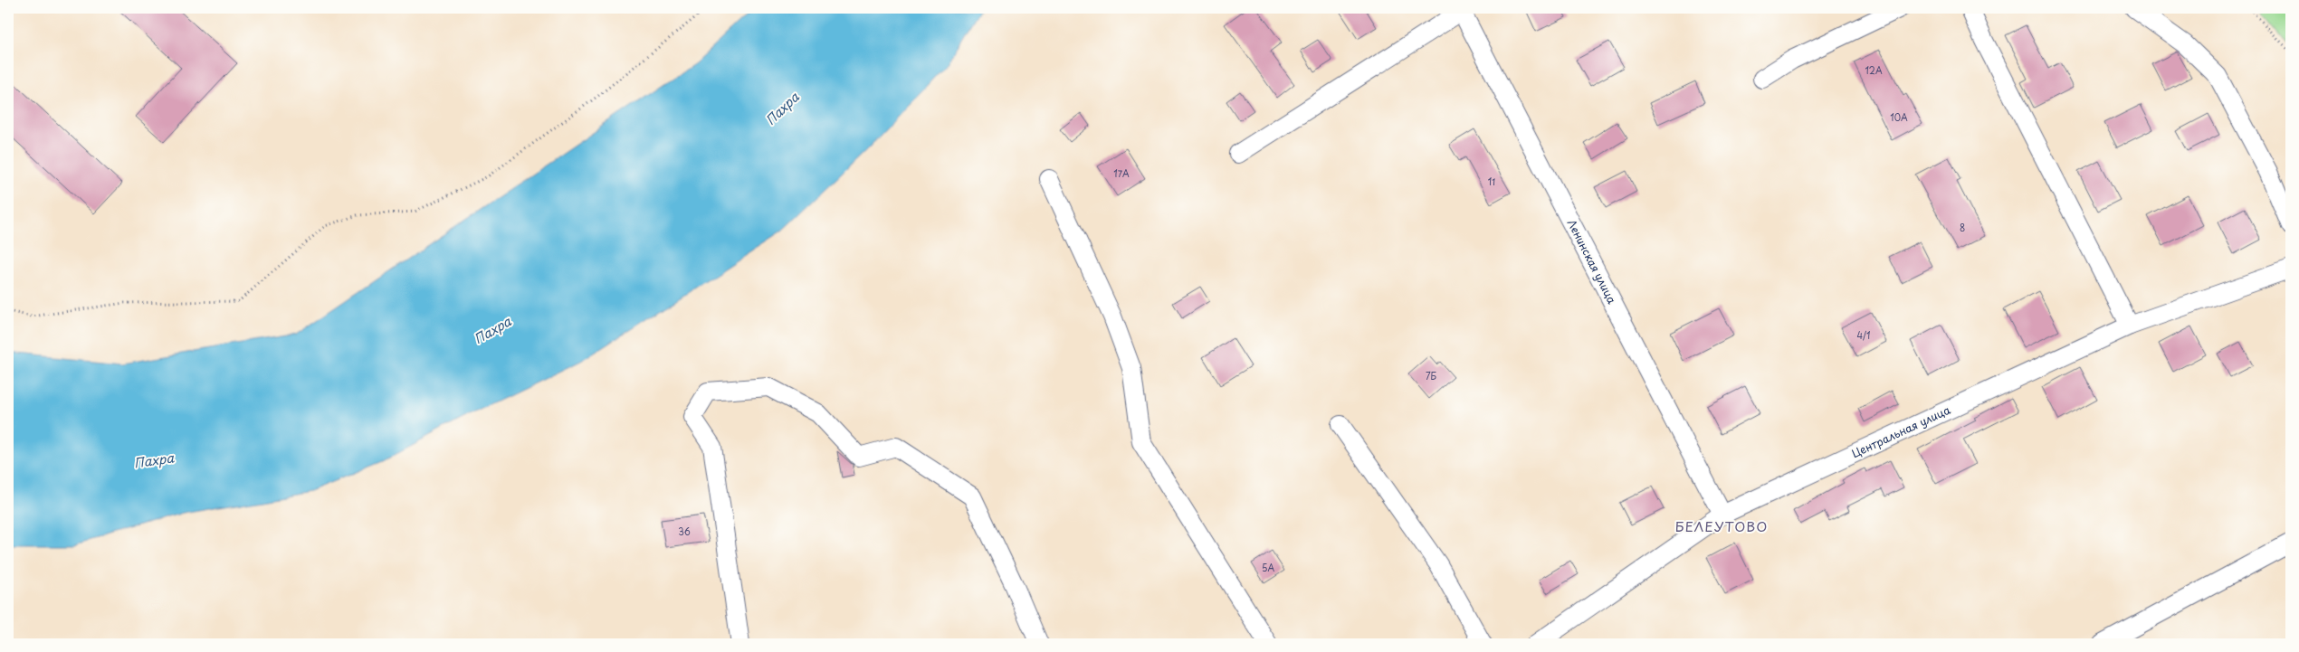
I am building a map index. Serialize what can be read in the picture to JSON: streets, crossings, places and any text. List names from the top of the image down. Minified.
{"streets":{"street":["Ленинская улица","Центральная улица"]},"crossings":[["Ленинская улица","Центральная улица"]],"districts":["БЕЛЕУТОВО"],"water":["Пахра"],"house_numbers":["12А","10А","17А","11","8","4/1","7Б","36","5А"]}
